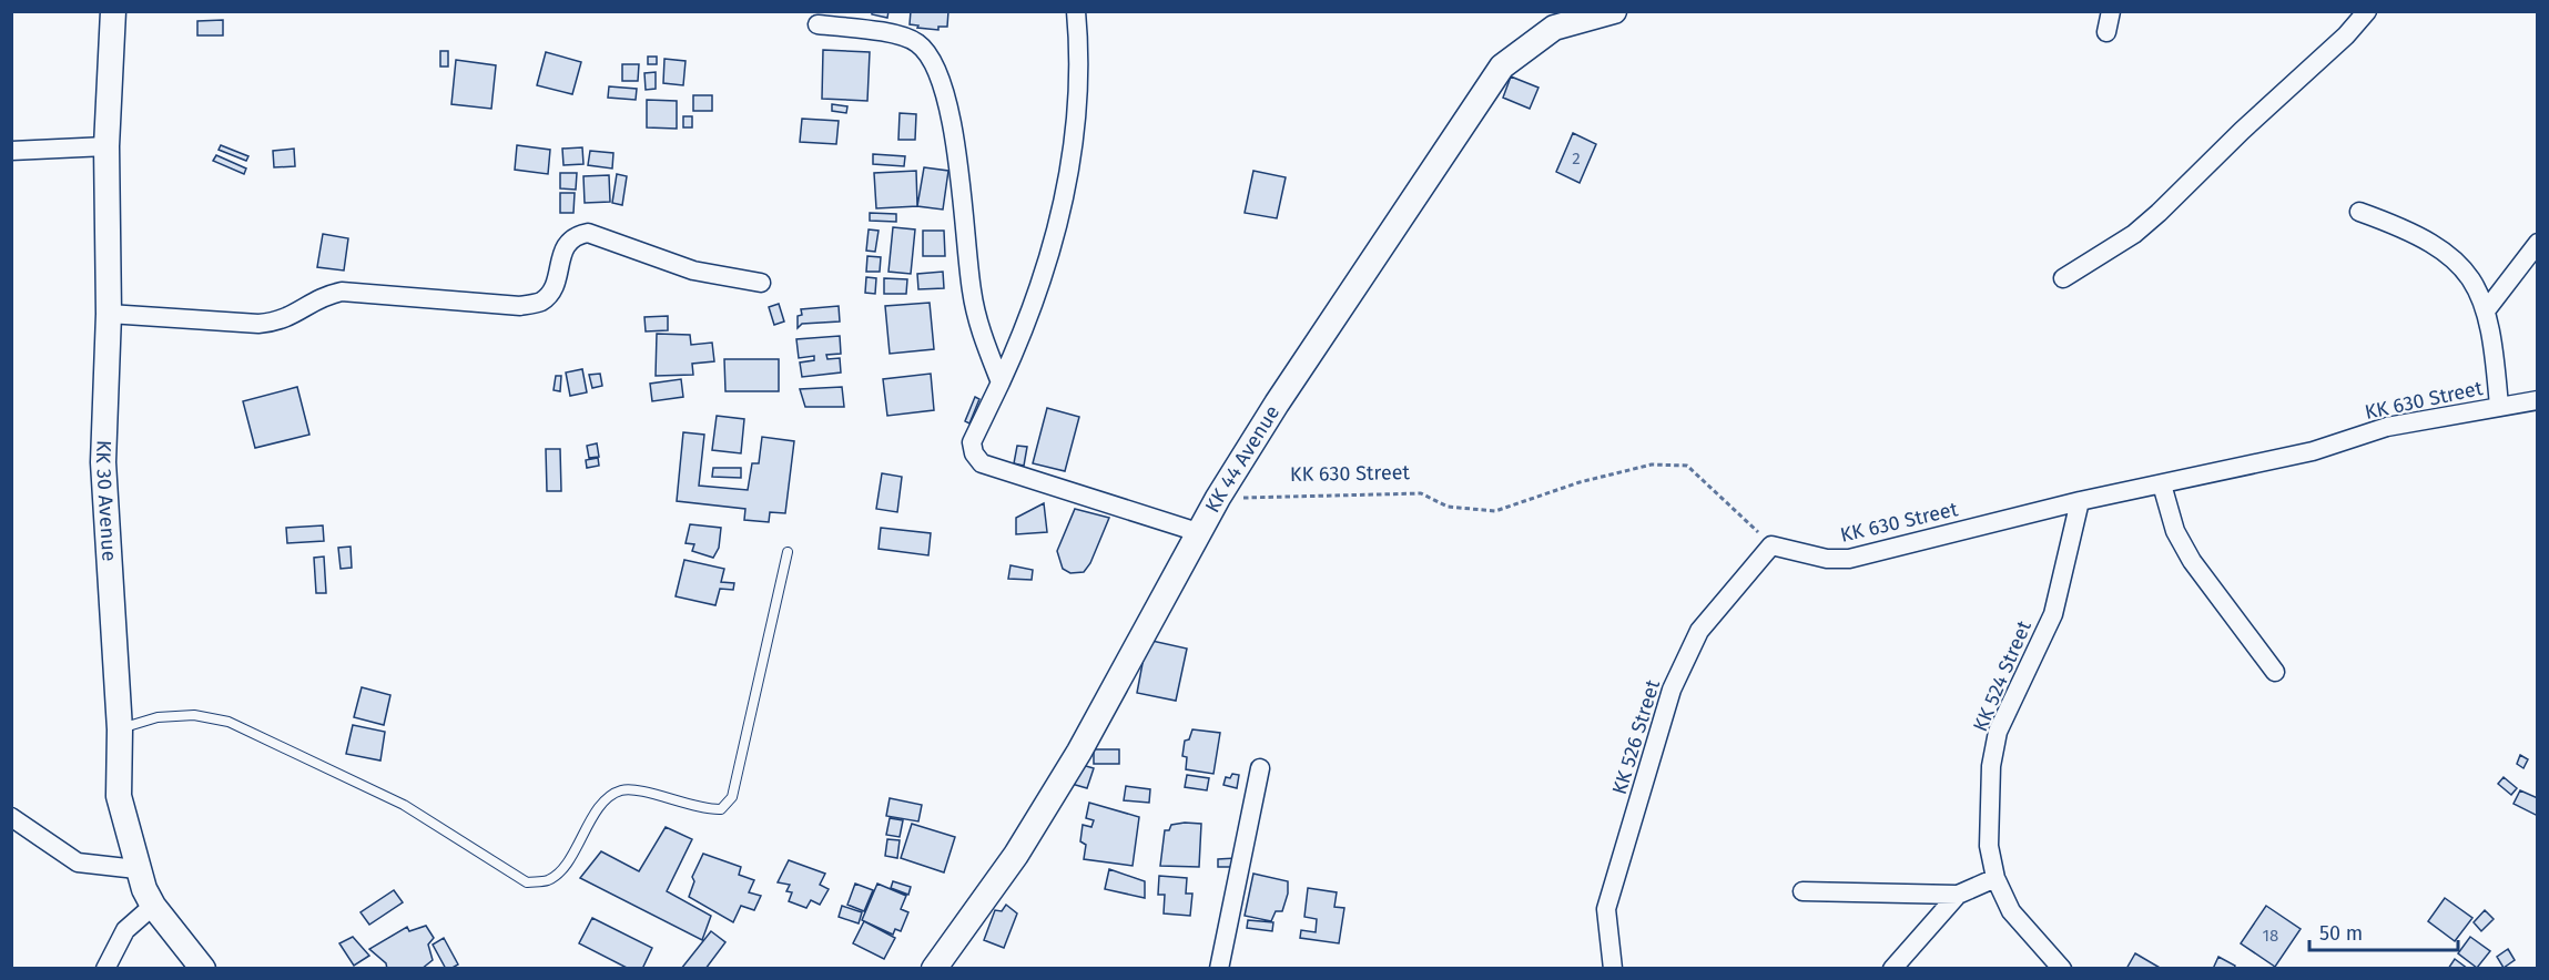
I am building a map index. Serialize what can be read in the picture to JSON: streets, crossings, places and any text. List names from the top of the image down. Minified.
{"streets":{"main road":["KK 44 Avenue","KK 30 Avenue"],"street":["KK 630 Street","KK 524 Street","KK 526 Street"]},"crossings":[["KK 630 Street","KK 44 Avenue"],["KK 630 Street","KK 524 Street"],["KK 630 Street","KK 526 Street"]],"house_numbers":["2","18"],"scale_bar":"50 m"}
